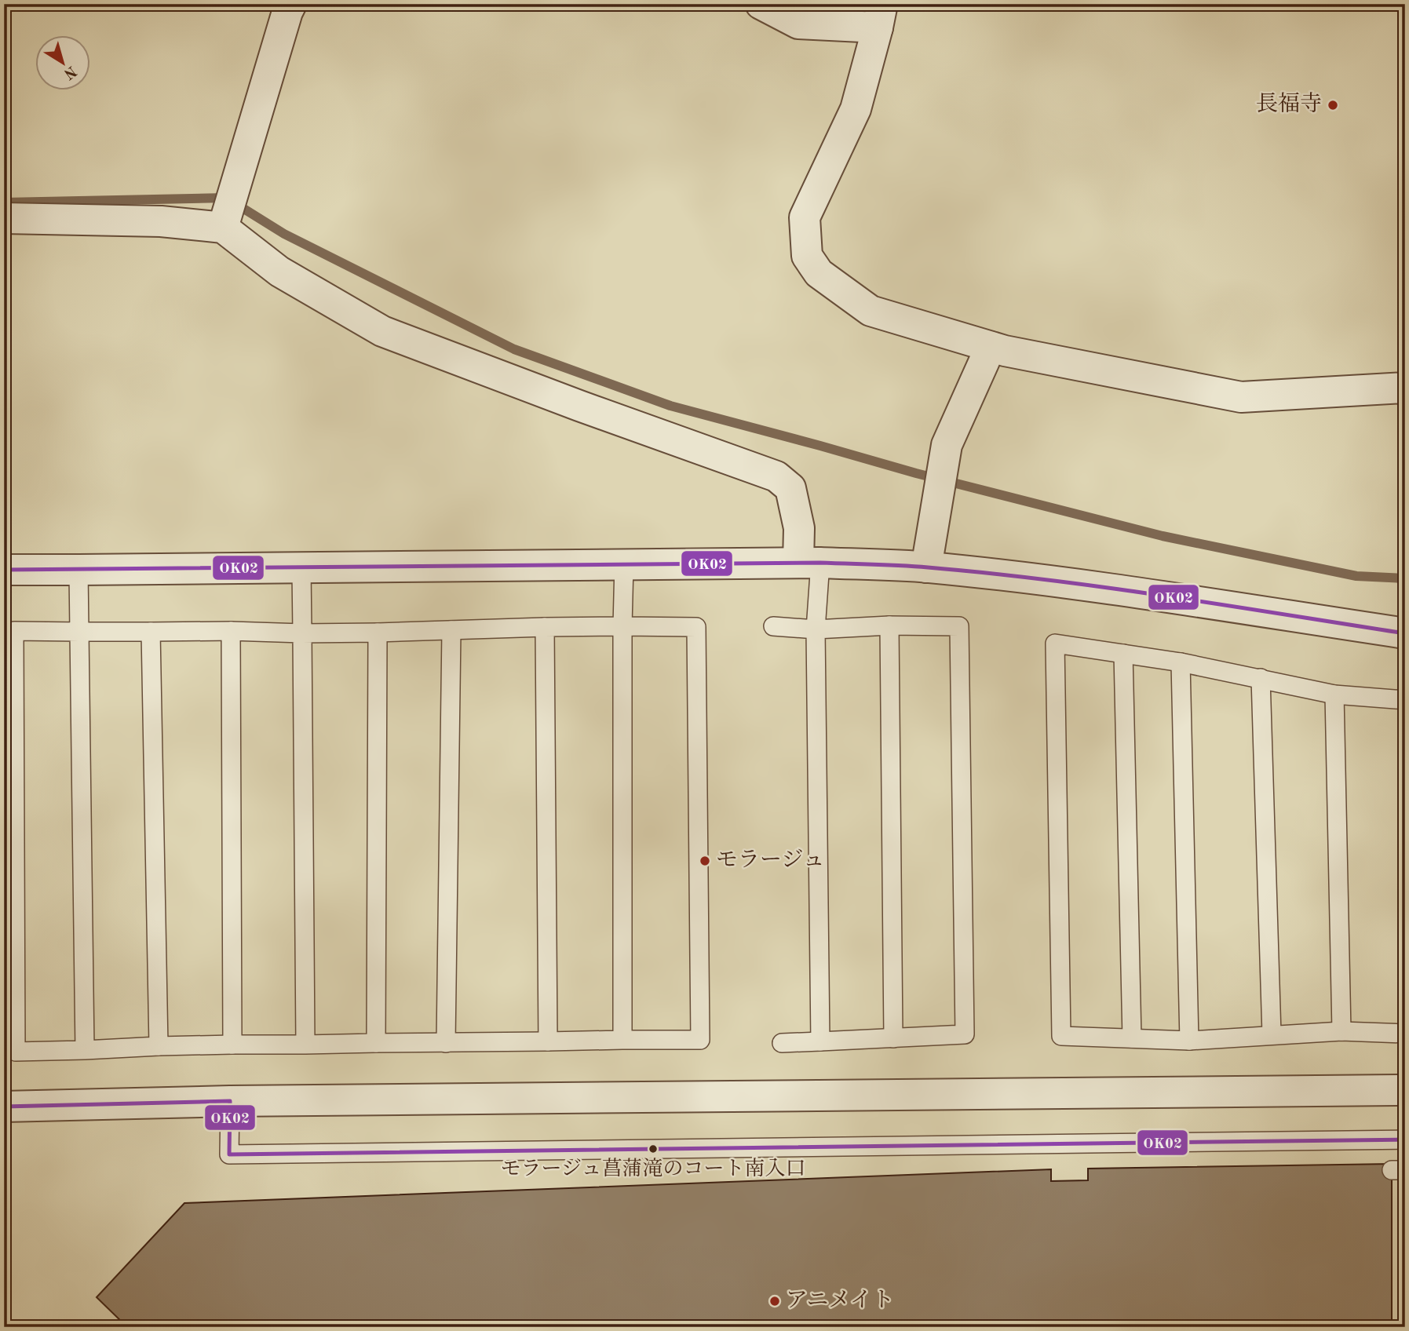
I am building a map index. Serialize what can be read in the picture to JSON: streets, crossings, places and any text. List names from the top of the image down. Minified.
{"places":["長福寺","モラージュ","モラージュ菖蒲滝のコート南入口","アニメイト"],"lines":["transit line OK02"],"north":"bottom right"}
